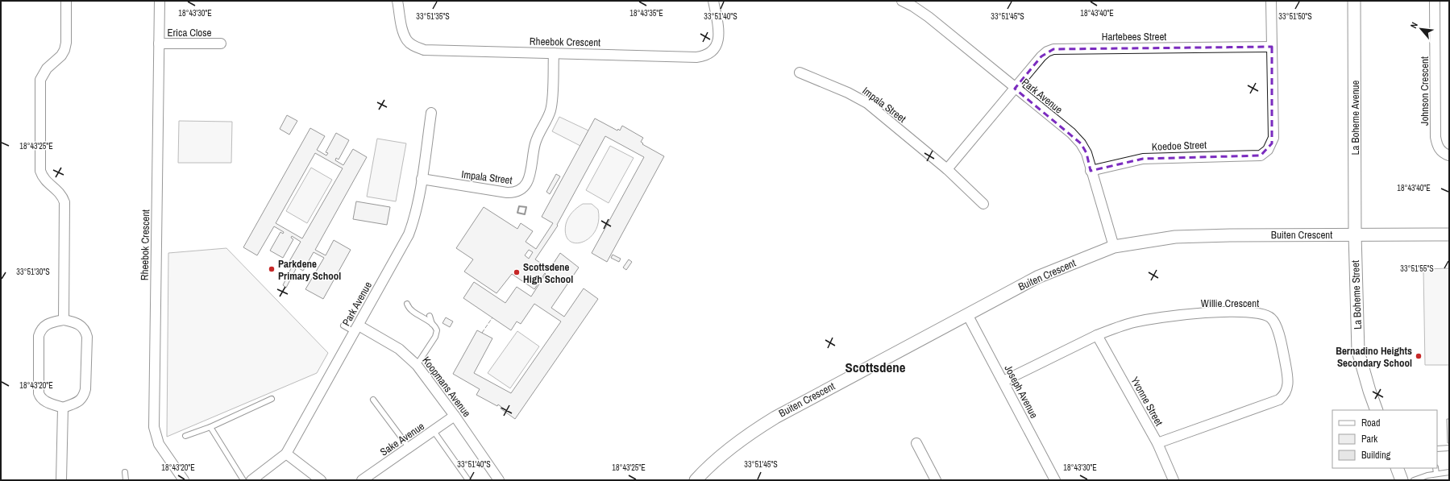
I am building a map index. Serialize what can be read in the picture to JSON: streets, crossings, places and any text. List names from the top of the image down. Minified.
{"streets":{"street":["Erica Close","Hartebees Street","Rheebok Crescent","Johnson Crescent","Park Avenue","Impala Street","La Boheme Avenue","Koedoe Street","Buiten Crescent","La Boheme Street","Willie Crescent","Koopmans Avenue","Joseph Avenue","Yvonne Street","Sake Avenue"]},"crossings":[["Erica Close","Rheebok Crescent"],["Hartebees Street","Park Avenue"],["Hartebees Street","Koedoe Street"],["Rheebok Crescent","Impala Street"],["Park Avenue","Impala Street"],["Park Avenue","Koedoe Street"],["Park Avenue","Buiten Crescent"],["Park Avenue","Koopmans Avenue"],["La Boheme Avenue","Buiten Crescent"],["La Boheme Avenue","La Boheme Street"],["Buiten Crescent","La Boheme Street"],["Buiten Crescent","Joseph Avenue"],["Willie Crescent","Joseph Avenue"],["Willie Crescent","Yvonne Street"],["Koopmans Avenue","Sake Avenue"]],"districts":["Scottsdene"],"places":["Parkdene Primary School","Scottsdene High School","Bernadino Heights Secondary School"],"legend":["Road","Park","Building"],"north":"top left","coordinates":["18°43'30\"E","18°43'35\"E","18°43'40\"E","33°51'35\"S","33°51'40\"S","33°51'45\"S","33°51'50\"S","18°43'25\"E","33°51'55\"S","33°51'30\"S","18°43'20\"E"]}
